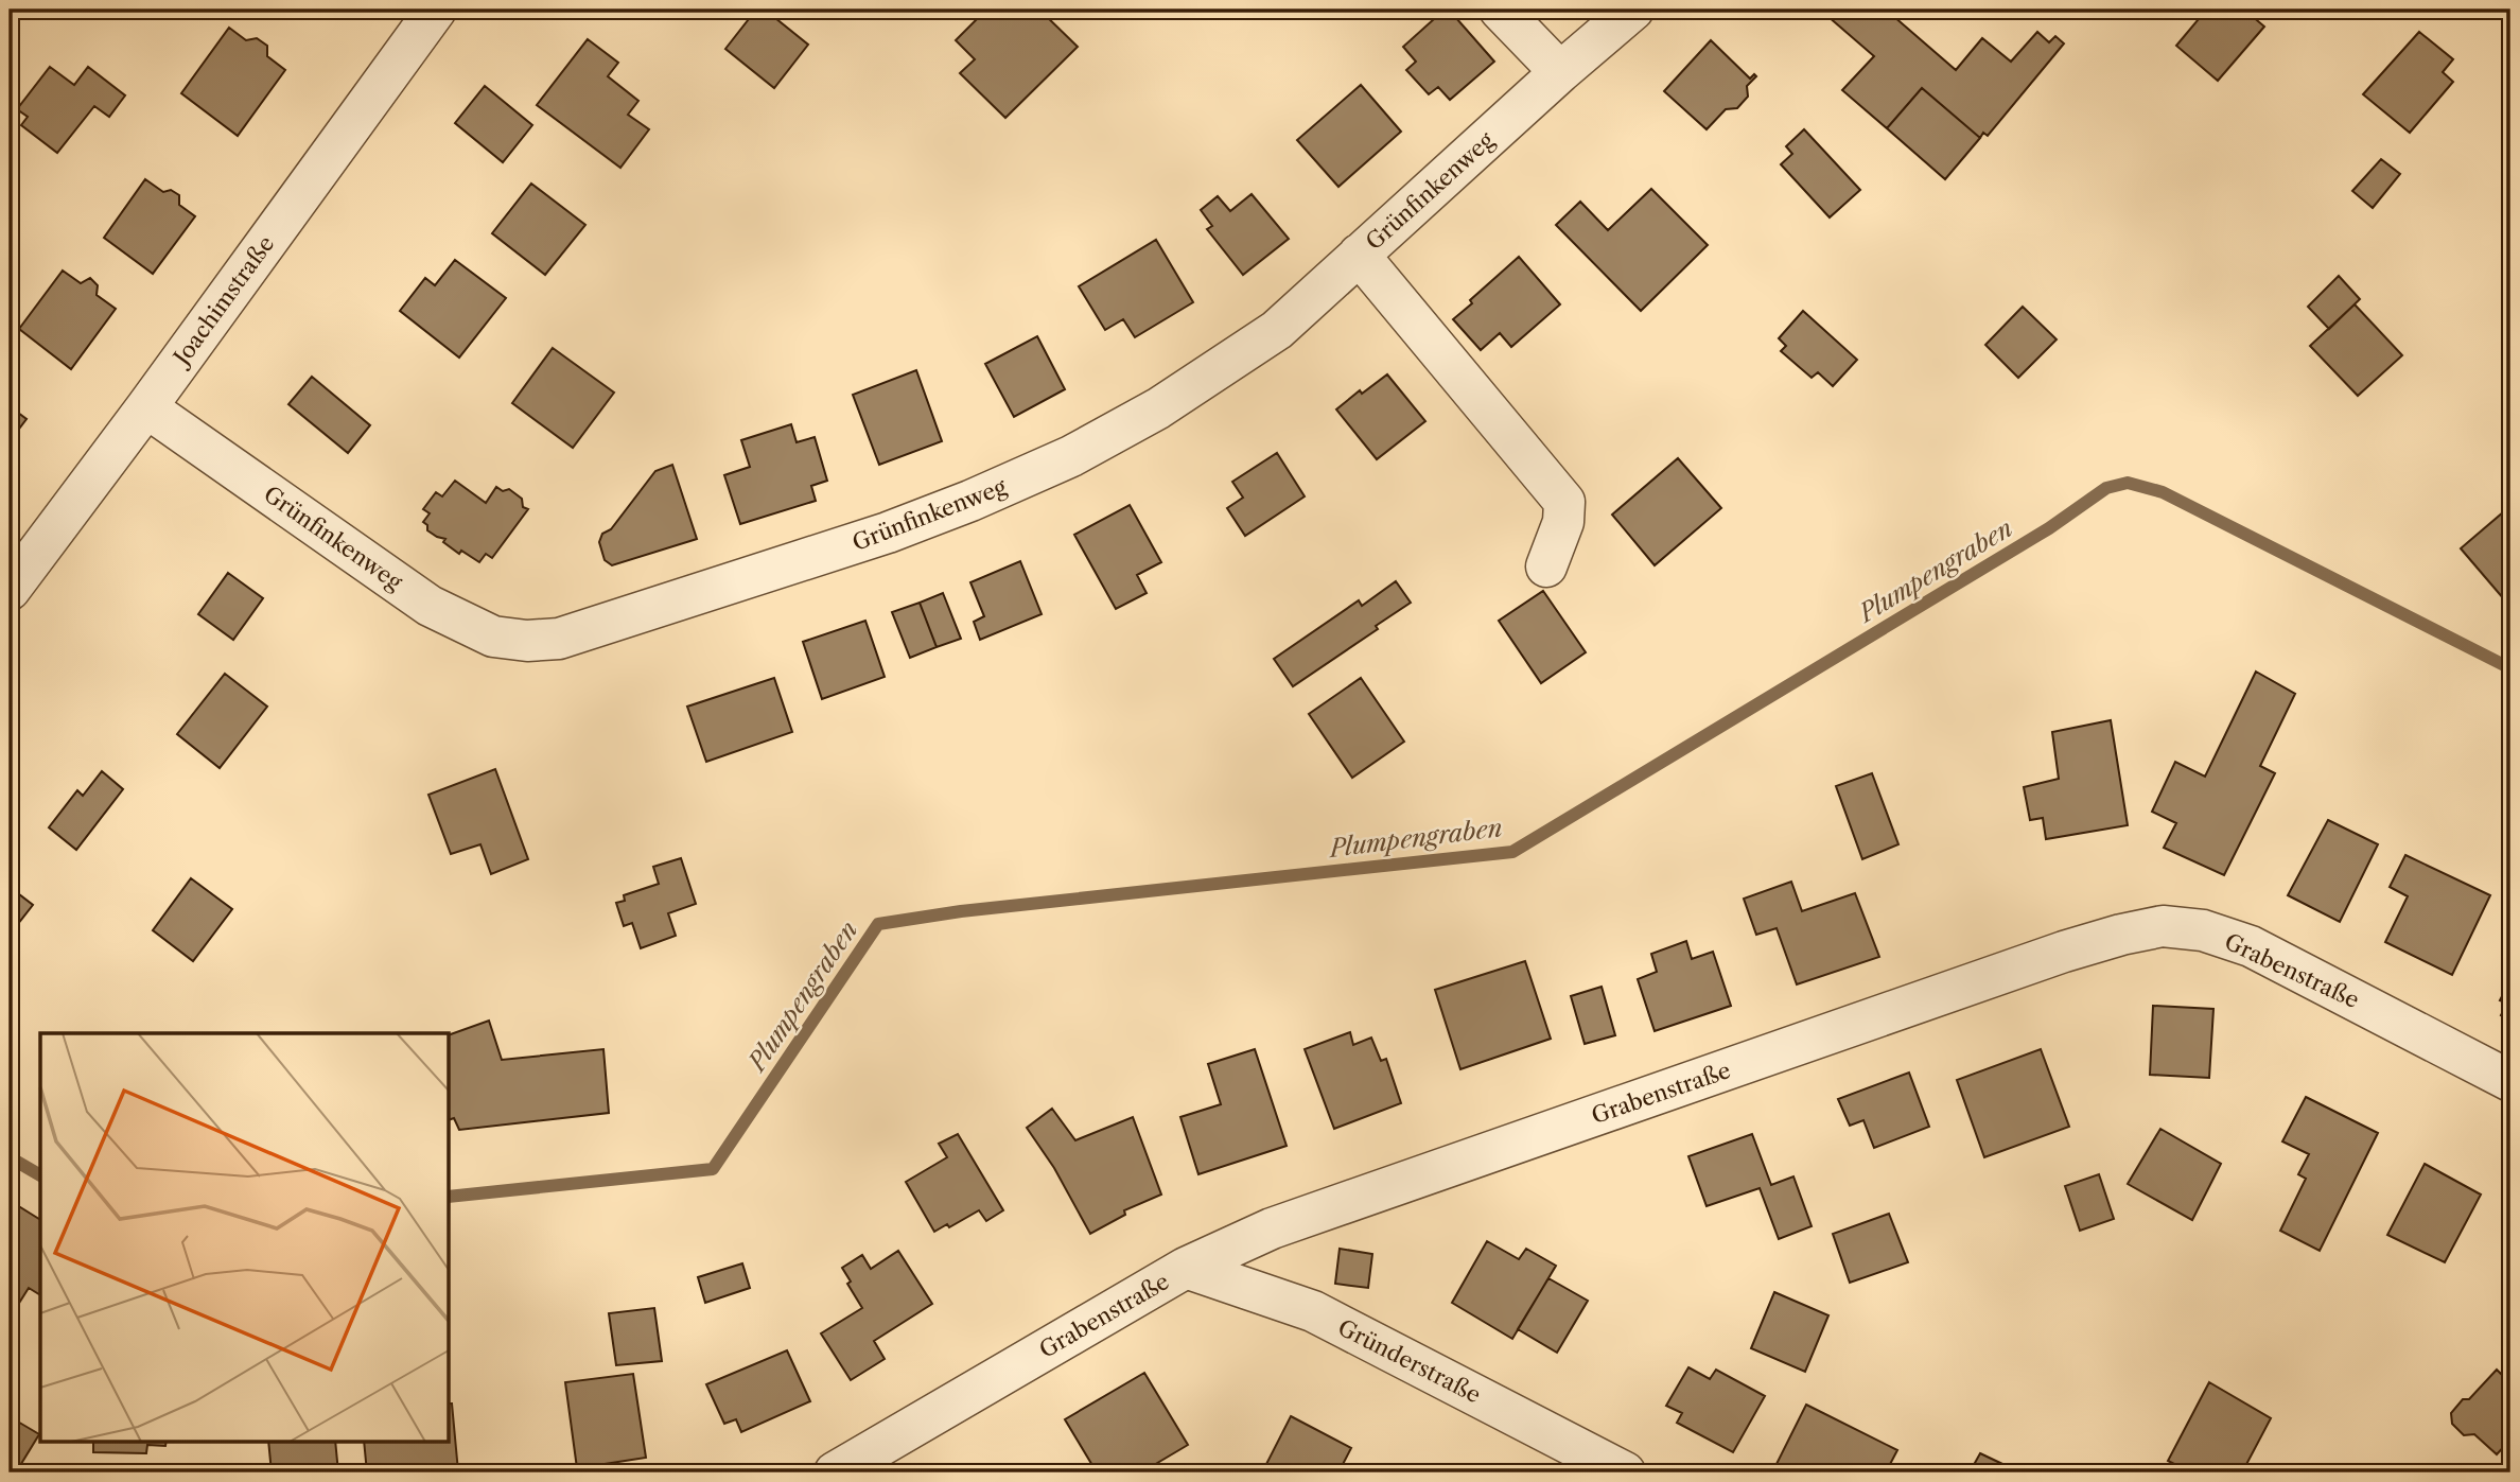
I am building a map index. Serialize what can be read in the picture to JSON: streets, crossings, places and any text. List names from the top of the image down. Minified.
{"streets":{"street":["Grünfinkenweg","Joachimstraße","Grabenstraße","Gründerstraße"]},"crossings":[["Grünfinkenweg","Joachimstraße"],["Grabenstraße","Gründerstraße"]],"water":["Plumpengraben"]}
